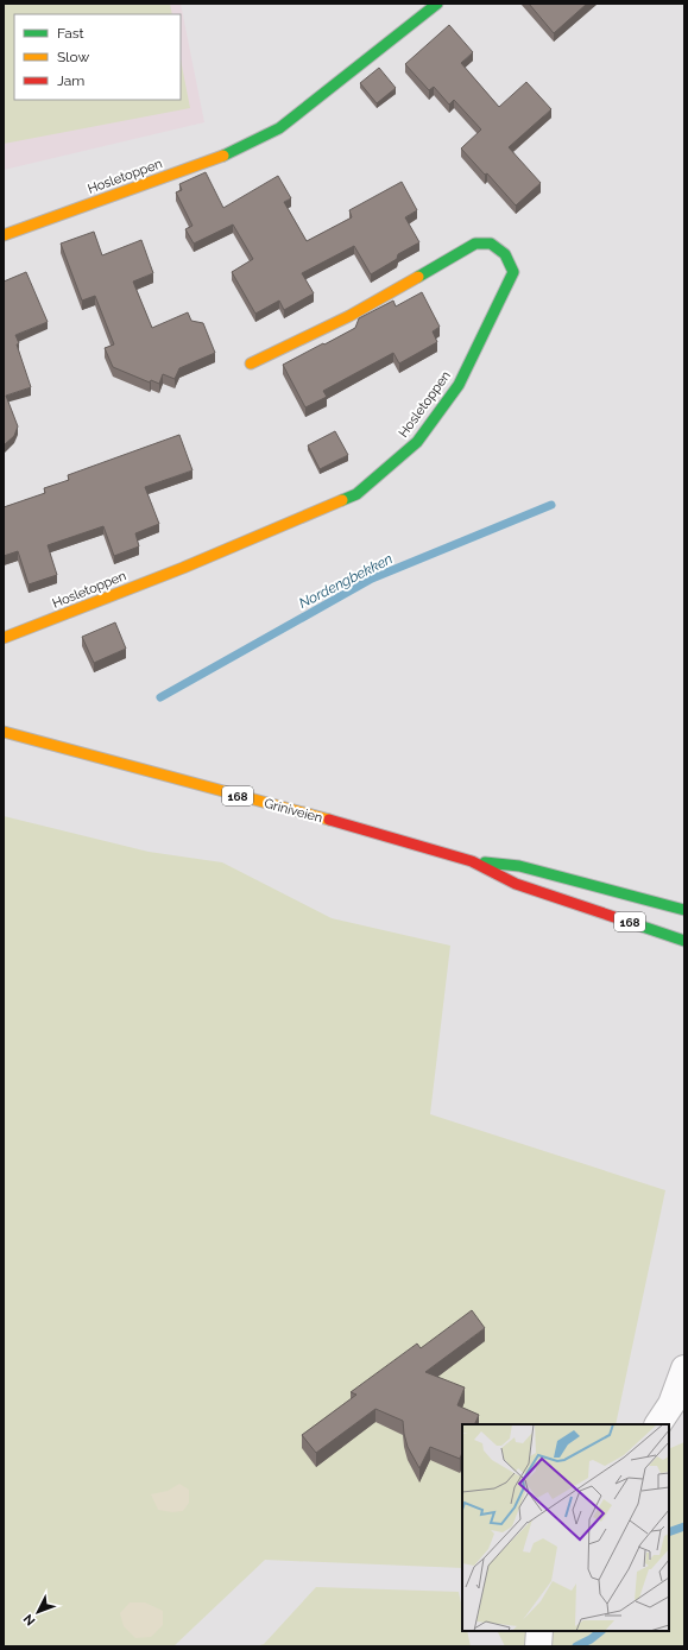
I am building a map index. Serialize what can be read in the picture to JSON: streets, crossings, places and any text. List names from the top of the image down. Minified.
{"streets":{"street":["Hosletoppen","168","Griniveien"]},"water":["Nordengbekken"],"legend":["Fast","Slow","Jam"],"north":"bottom left"}
